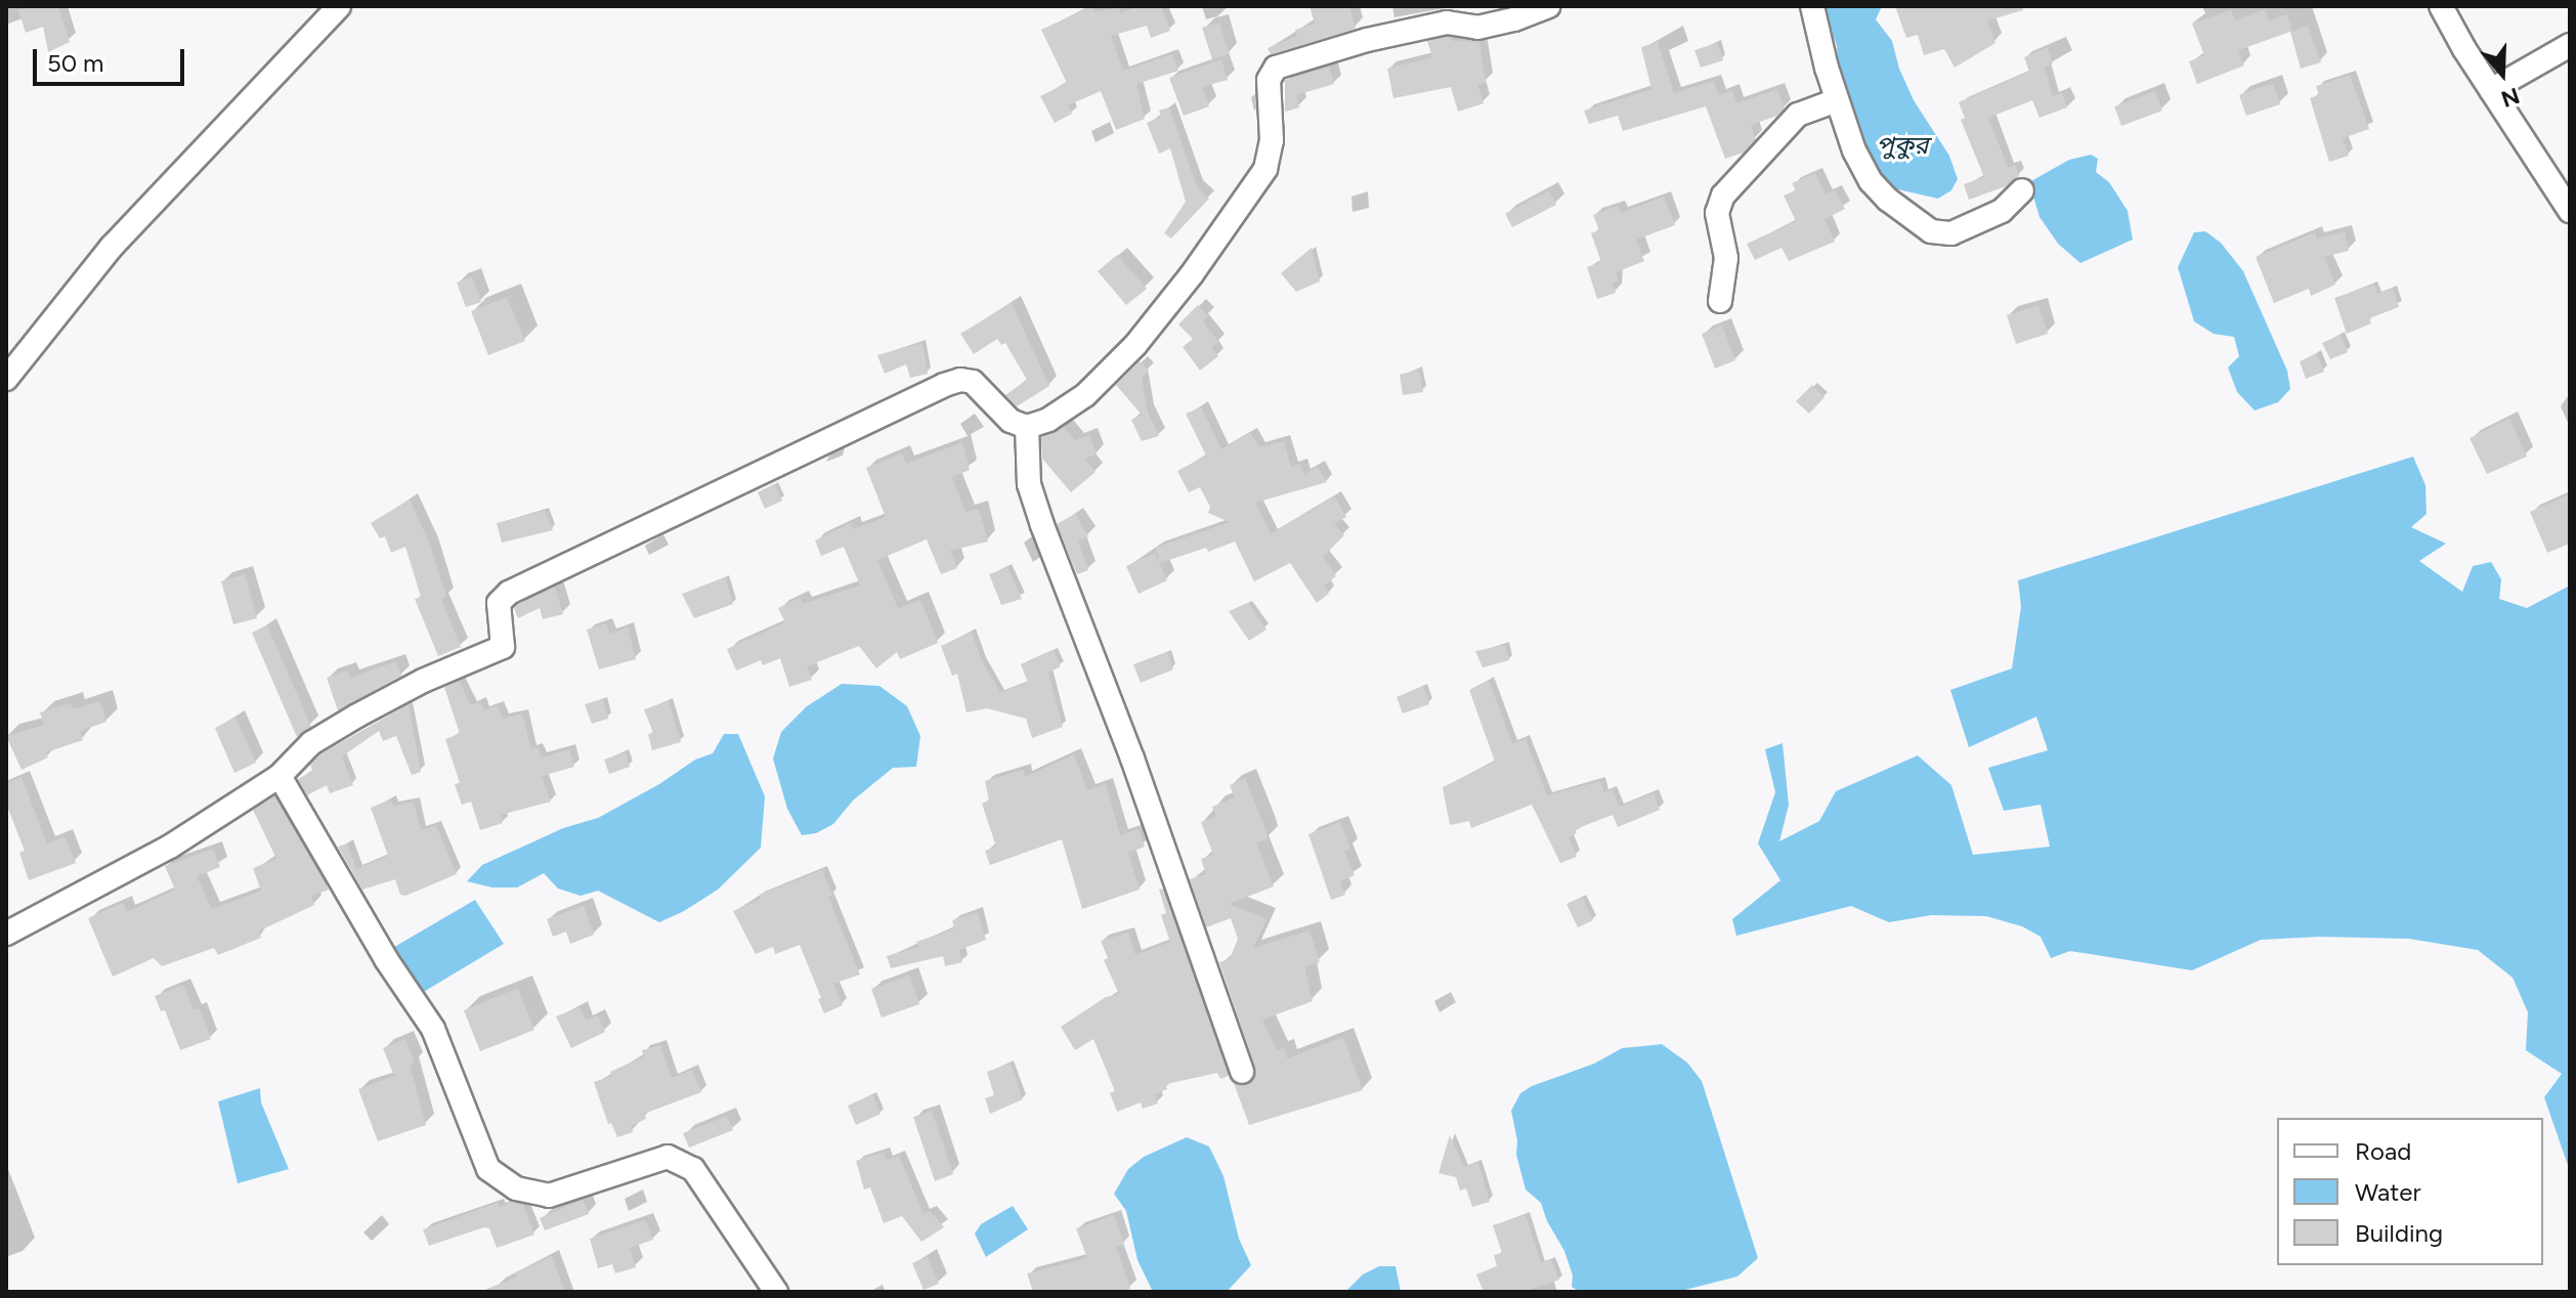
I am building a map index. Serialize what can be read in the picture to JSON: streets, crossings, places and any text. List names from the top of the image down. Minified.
{"water":["পুকুর"],"legend":["Road","Water","Building"],"scale_bar":"50 m","north":"bottom"}
